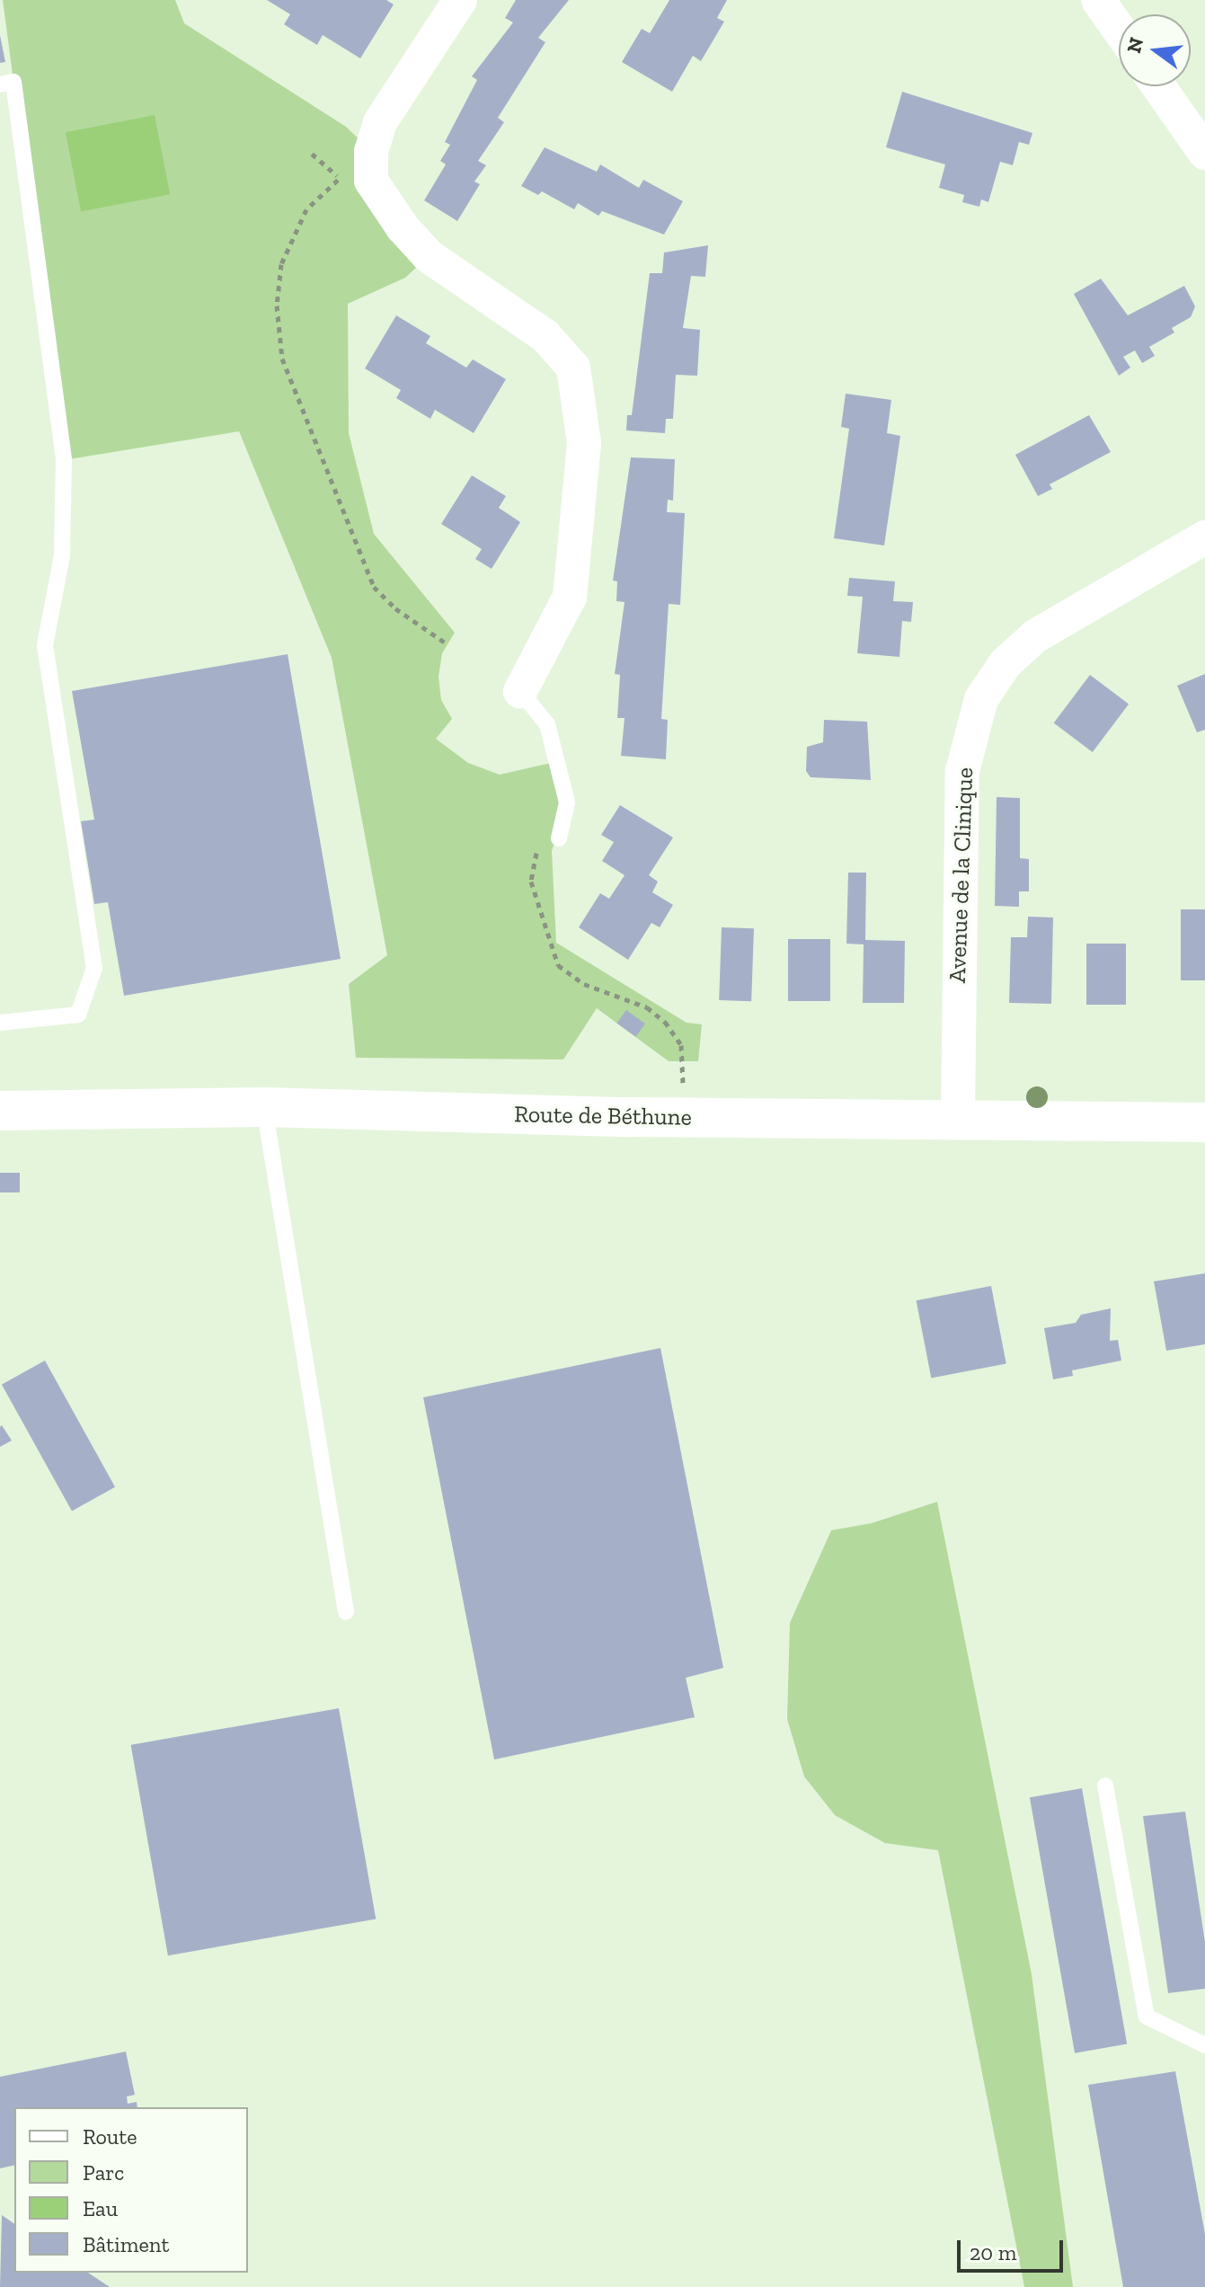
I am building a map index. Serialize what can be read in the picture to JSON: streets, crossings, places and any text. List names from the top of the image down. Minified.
{"streets":{"main road":["Route de Béthune"],"street":["Avenue de la Clinique"]},"crossings":[["Avenue de la Clinique","Route de Béthune"]],"legend":["Route","Parc","Eau","Bâtiment"],"scale_bar":"20 m","north":"left"}
